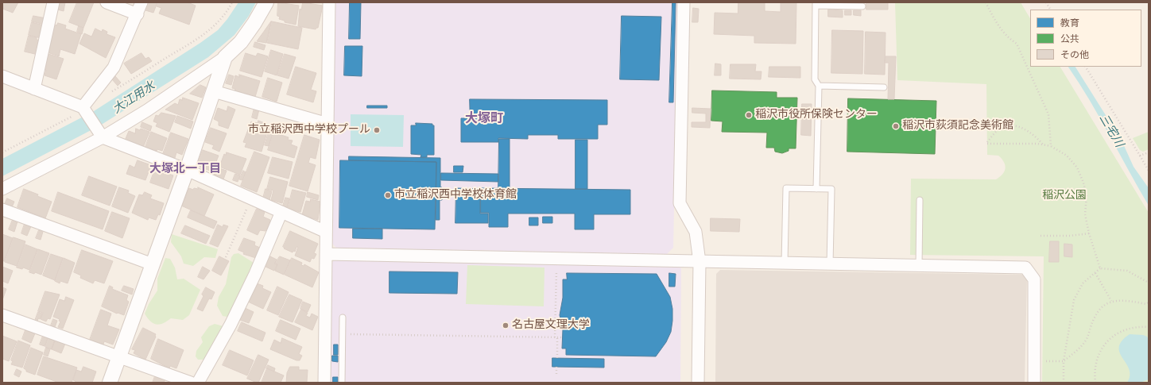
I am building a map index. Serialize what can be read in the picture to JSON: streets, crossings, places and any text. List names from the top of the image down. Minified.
{"districts":["大塚町","大塚北一丁目"],"water":["大江用水","三宅川"],"parks":["稲沢公園"],"places":["稲沢市役所保険センター","稲沢市荻須記念美術館","市立稲沢西中学校プール","市立稲沢西中学校体育館","名古屋文理大学"],"legend":["教育","公共","その他"]}
